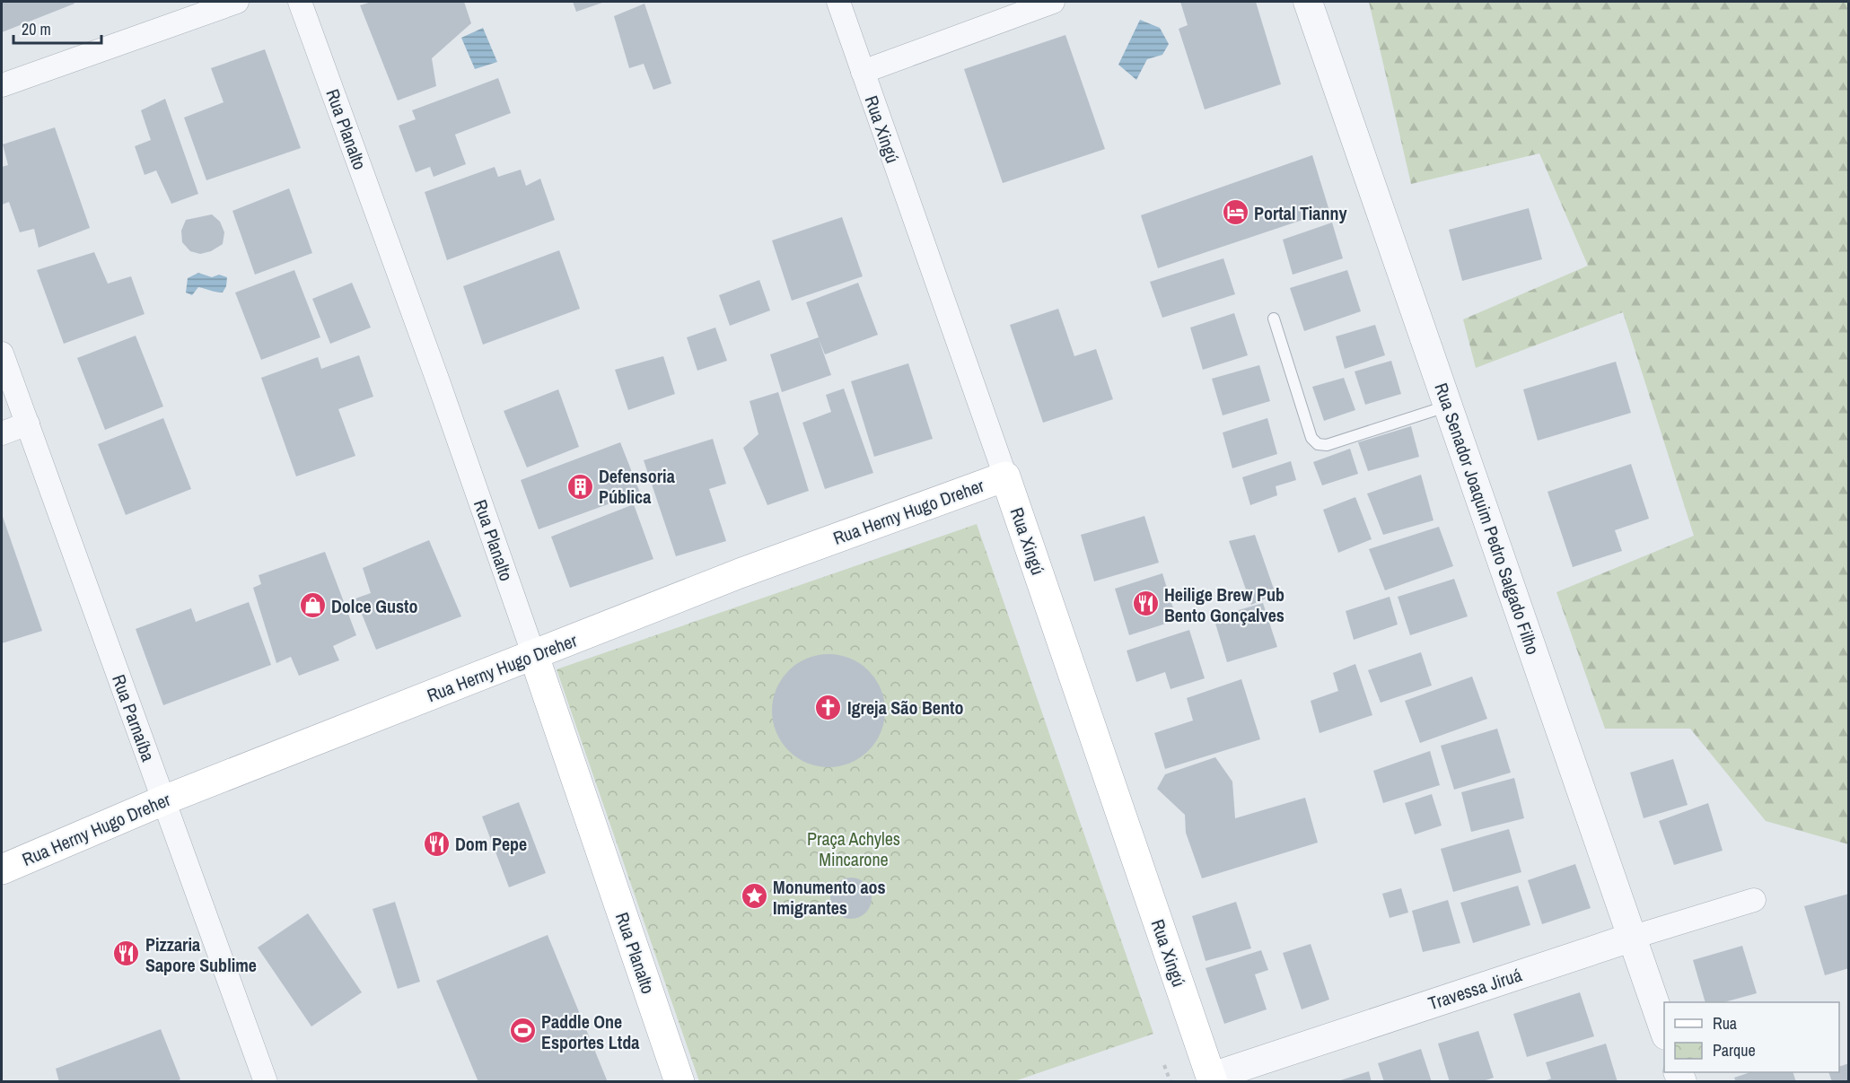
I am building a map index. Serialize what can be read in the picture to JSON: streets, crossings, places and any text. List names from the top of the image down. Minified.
{"streets":{"main road":["Rua Planalto","Rua Xingú","Rua Herny Hugo Dreher"],"street":["Rua Senador Joaquim Pedro Salgado Filho","Rua Parnaíba","Travessa Jiruá"]},"crossings":[["Rua Planalto","Rua Herny Hugo Dreher"],["Rua Xingú","Rua Herny Hugo Dreher"],["Rua Xingú","Travessa Jiruá"],["Rua Herny Hugo Dreher","Rua Parnaíba"],["Rua Senador Joaquim Pedro Salgado Filho","Travessa Jiruá"]],"parks":["Praça Achyles Mincarone"],"places":{"hotel":["Portal Tianny"],"building":["Defensoria Pública"],"restaurant":["Heilige Brew Pub Bento Gonçalves","Dom Pepe","Pizzaria Sapore Sublime"],"shop":["Dolce Gusto"],"church":["Igreja São Bento"],"place":["Monumento aos Imigrantes"],"sports":["Paddle One Esportes Ltda"]},"legend":["Rua","Parque"],"scale_bar":"20 m"}
